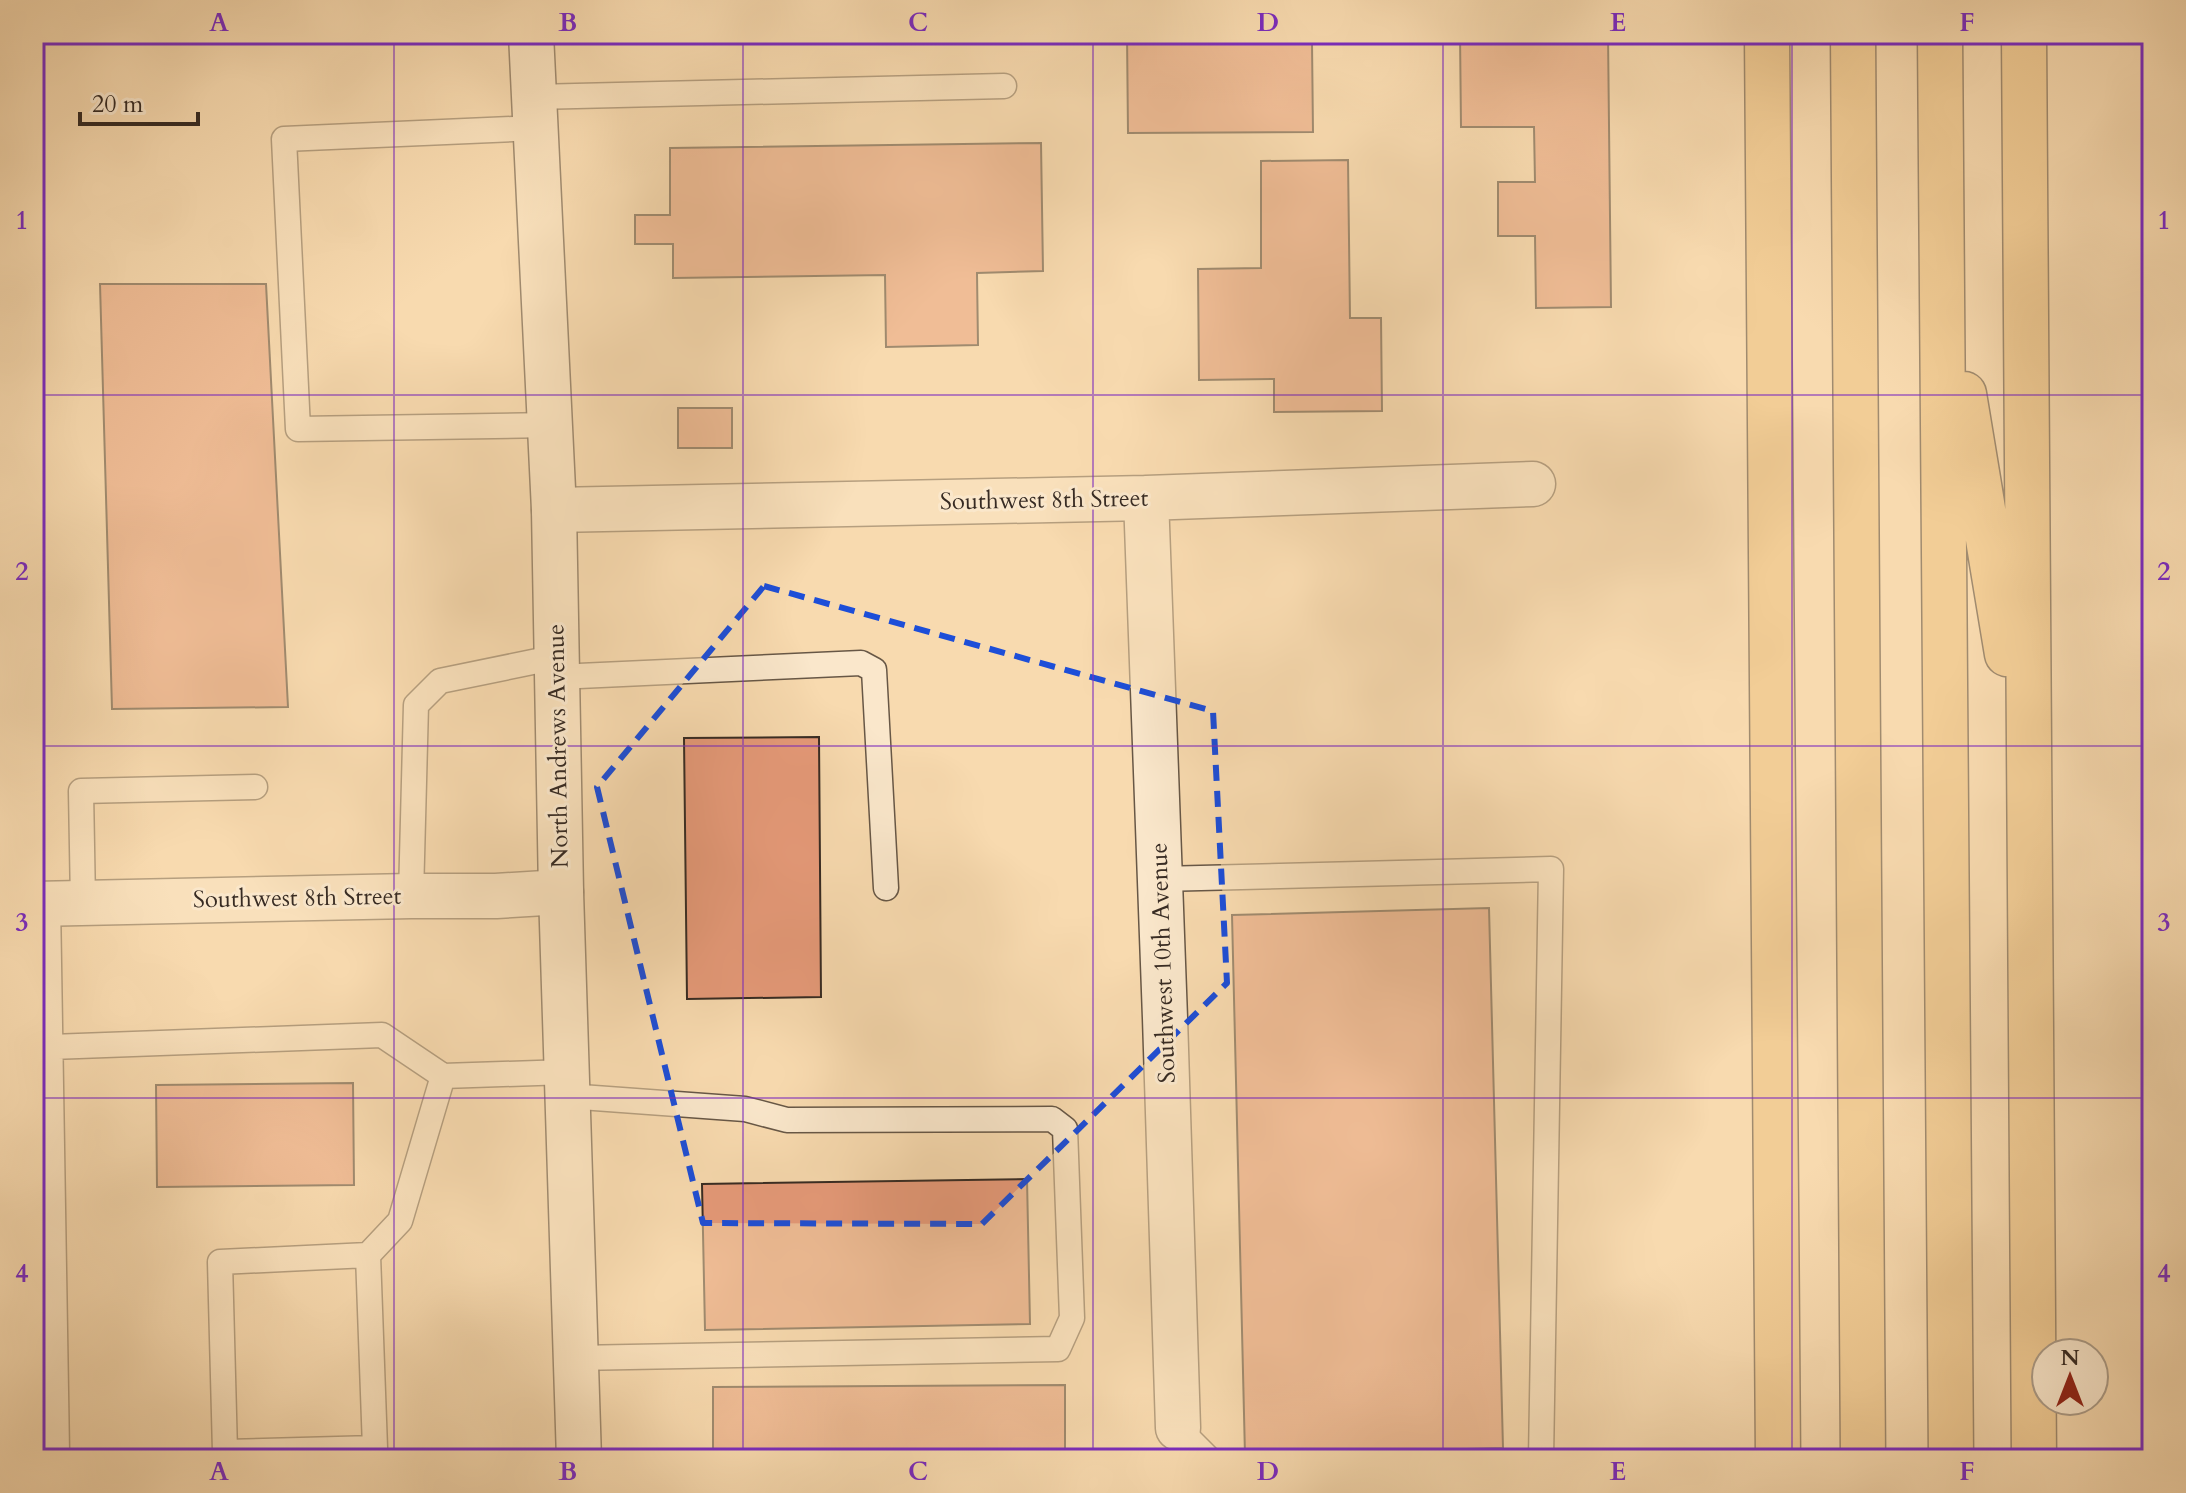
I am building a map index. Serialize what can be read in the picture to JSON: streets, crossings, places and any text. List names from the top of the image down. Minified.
{"streets":{"street":["Southwest 8th Street","North Andrews Avenue","Southwest 10th Avenue"]},"crossings":[["Southwest 8th Street","North Andrews Avenue"],["Southwest 8th Street","Southwest 10th Avenue"]],"scale_bar":"20 m","north":"top","grid":{"columns":["A","B","C","D","E","F"],"rows":["1","2","3","4"]}}
